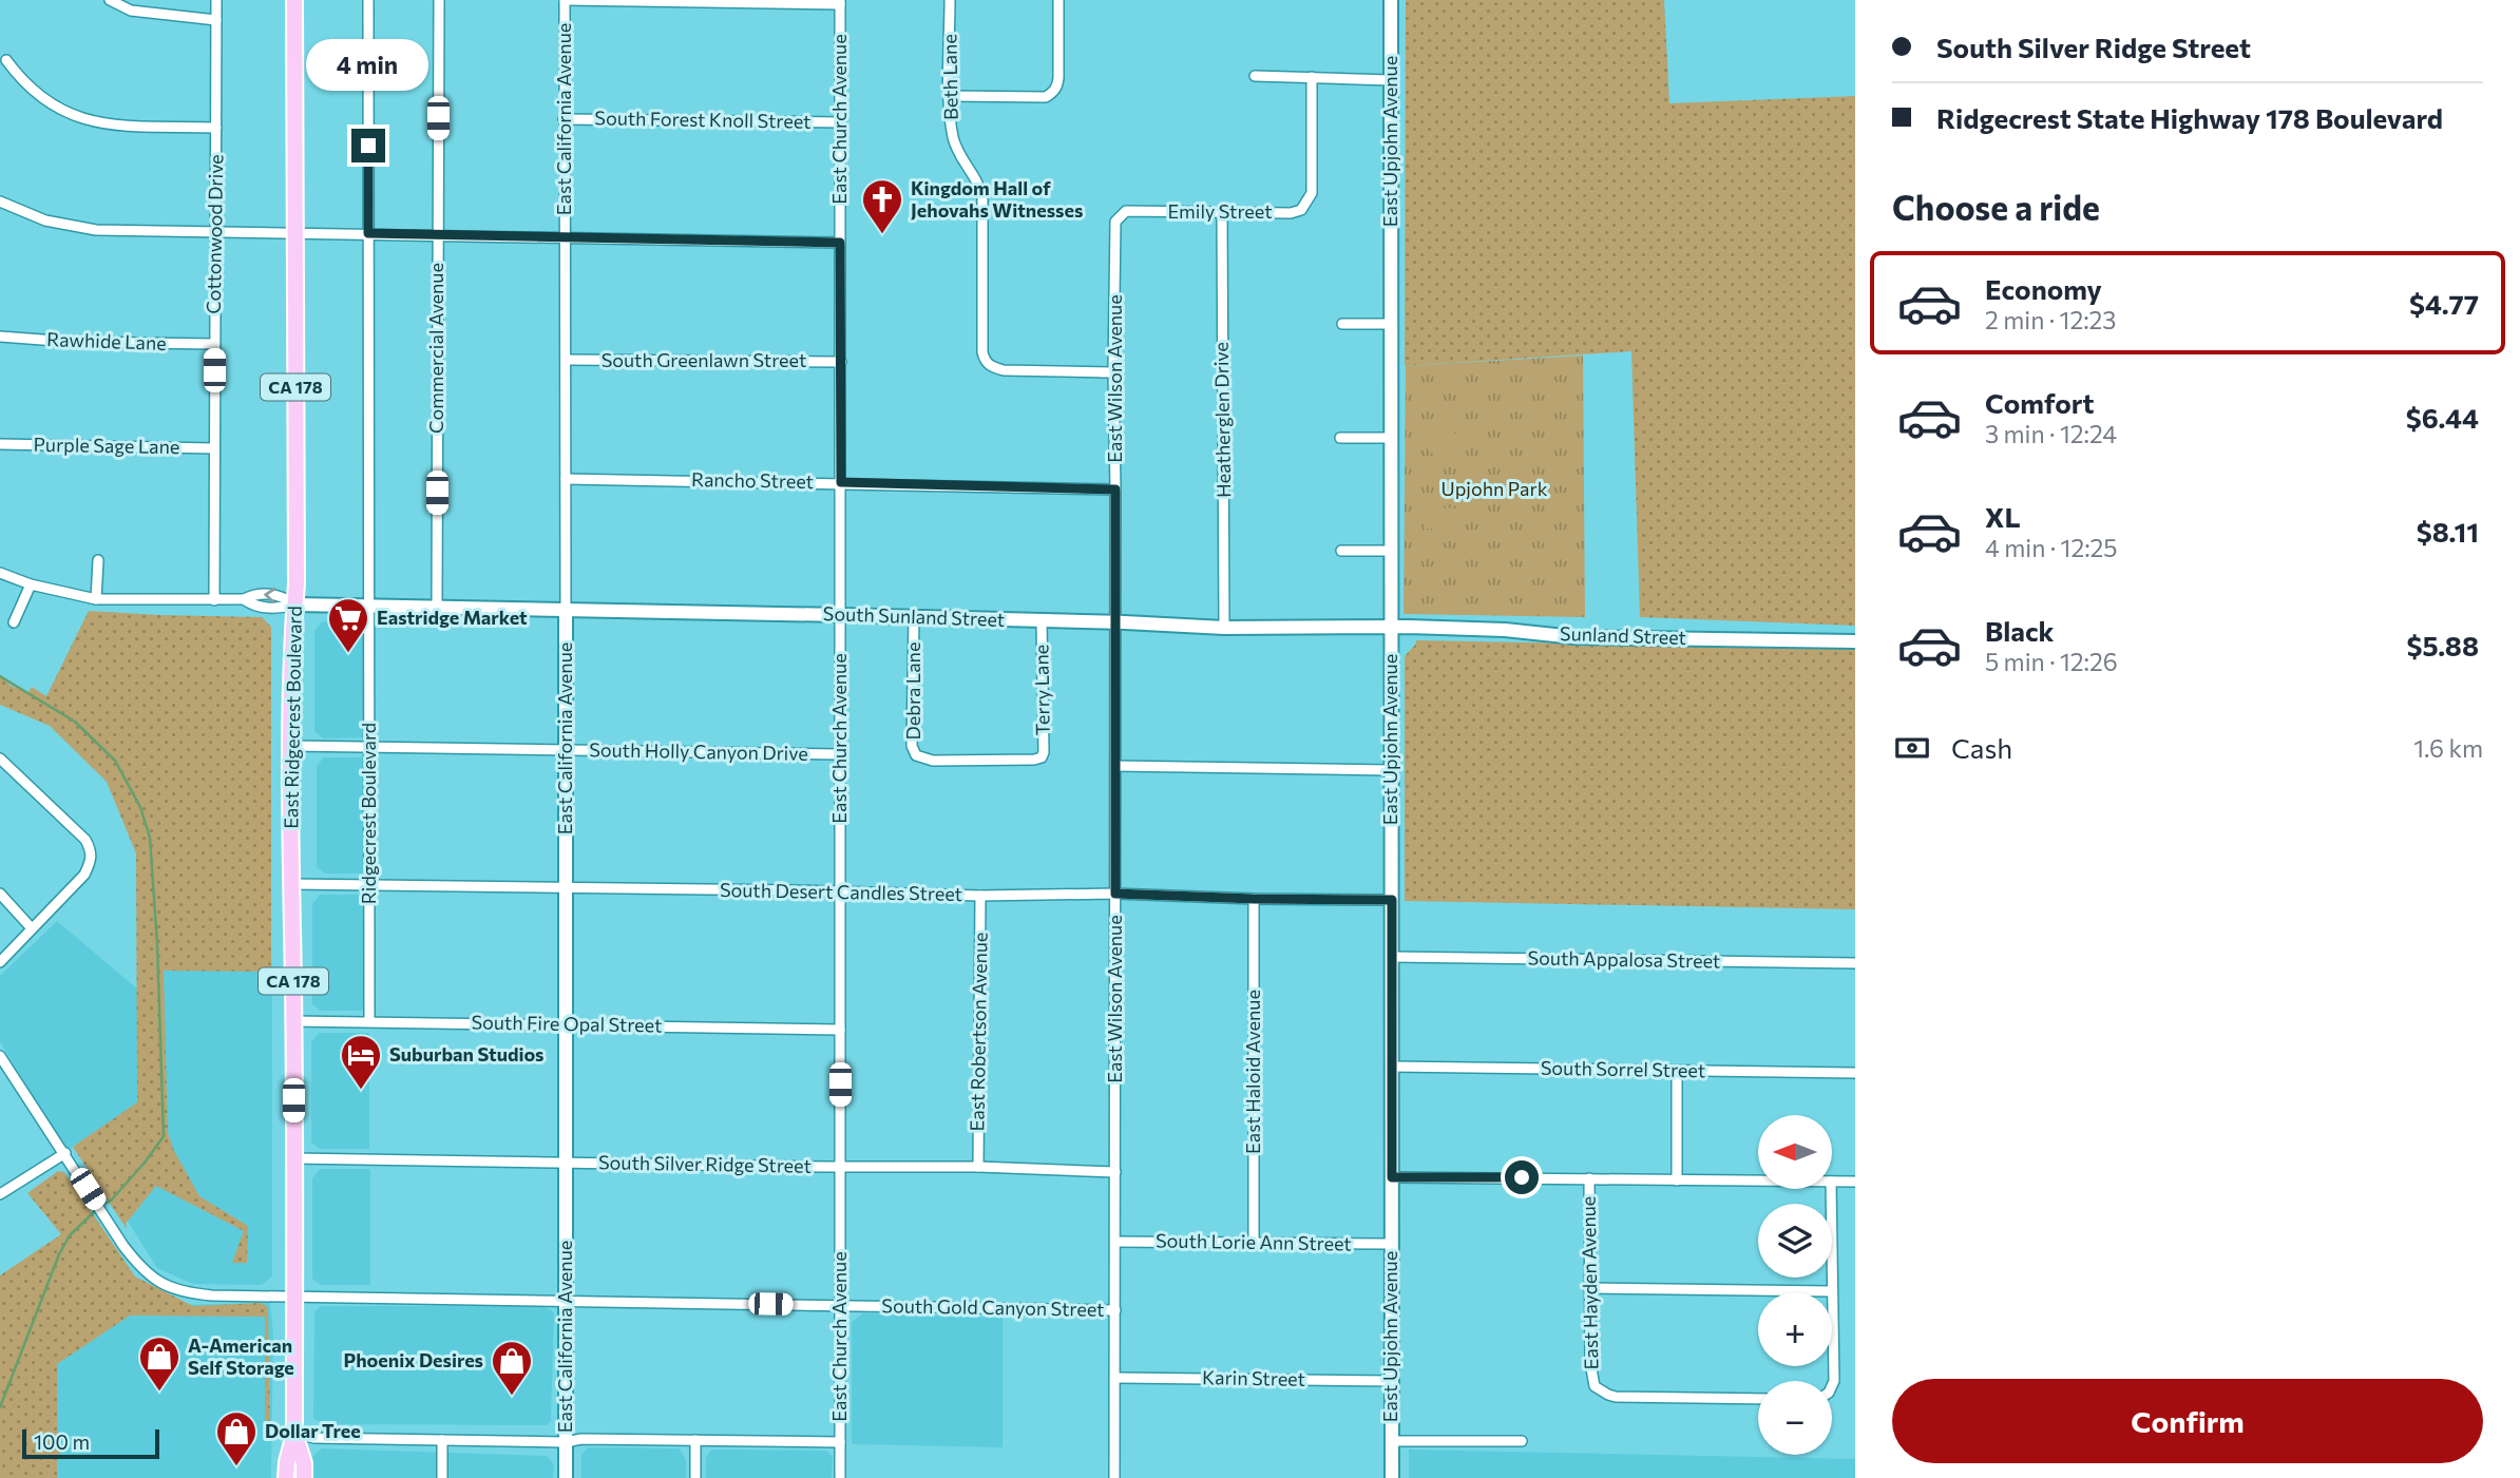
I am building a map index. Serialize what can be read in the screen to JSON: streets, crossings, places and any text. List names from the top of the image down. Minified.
{"streets":{"main road":["CA 178","East Ridgecrest Boulevard"],"street":["Beth Lane","East California Avenue","East Church Avenue","South Forest Knoll Street","East Upjohn Avenue","Emily Street","Cottonwood Drive","Rawhide Lane","Commercial Avenue","South Greenlawn Street","East Wilson Avenue","Heatherglen Drive","Purple Sage Lane","Rancho Street","South Sunland Street","Sunland Street","Terry Lane","Debra Lane","South Holly Canyon Drive","Ridgecrest Boulevard","South Desert Candles Street","South Appalosa Street","South Fire Opal Street","East Robertson Avenue","South Sorrel Street","East Haloid Avenue","South Silver Ridge Street","South Lorie Ann Street","East Hayden Avenue","South Gold Canyon Street","Karin Street"]},"crossings":[["Beth Lane","East Wilson Avenue"],["East California Avenue","South Forest Knoll Street"],["East California Avenue","South Greenlawn Street"],["East California Avenue","Rancho Street"],["East California Avenue","South Sunland Street"],["East California Avenue","South Holly Canyon Drive"],["East California Avenue","South Desert Candles Street"],["East California Avenue","South Fire Opal Street"],["East California Avenue","South Silver Ridge Street"],["East California Avenue","South Gold Canyon Street"],["East Church Avenue","South Forest Knoll Street"],["East Church Avenue","South Greenlawn Street"],["East Church Avenue","Rancho Street"],["East Church Avenue","South Sunland Street"],["East Church Avenue","South Holly Canyon Drive"],["East Church Avenue","South Desert Candles Street"],["East Church Avenue","South Fire Opal Street"],["East Church Avenue","South Silver Ridge Street"],["East Church Avenue","South Gold Canyon Street"],["East Upjohn Avenue","South Sunland Street"],["East Upjohn Avenue","Sunland Street"],["East Upjohn Avenue","South Desert Candles Street"],["East Upjohn Avenue","South Appalosa Street"],["East Upjohn Avenue","South Sorrel Street"],["East Upjohn Avenue","South Lorie Ann Street"],["East Upjohn Avenue","Karin Street"],["Emily Street","East Wilson Avenue"],["Emily Street","Heatherglen Drive"],["Cottonwood Drive","Rawhide Lane"],["Cottonwood Drive","Purple Sage Lane"],["Commercial Avenue","South Sunland Street"],["East Wilson Avenue","Rancho Street"],["East Wilson Avenue","South Sunland Street"],["East Wilson Avenue","South Desert Candles Street"],["East Wilson Avenue","South Silver Ridge Street"],["East Wilson Avenue","South Lorie Ann Street"],["East Wilson Avenue","South Gold Canyon Street"],["East Wilson Avenue","Karin Street"],["Heatherglen Drive","South Sunland Street"],["South Sunland Street","Sunland Street"],["South Sunland Street","Terry Lane"],["South Sunland Street","Debra Lane"],["Terry Lane","Debra Lane"],["East Ridgecrest Boulevard","South Holly Canyon Drive"],["East Ridgecrest Boulevard","South Desert Candles Street"],["East Ridgecrest Boulevard","South Fire Opal Street"],["East Ridgecrest Boulevard","South Silver Ridge Street"],["East Ridgecrest Boulevard","South Gold Canyon Street"],["South Holly Canyon Drive","Ridgecrest Boulevard"],["Ridgecrest Boulevard","South Desert Candles Street"],["Ridgecrest Boulevard","South Fire Opal Street"],["South Desert Candles Street","East Robertson Avenue"],["South Desert Candles Street","East Haloid Avenue"],["East Robertson Avenue","South Silver Ridge Street"],["East Haloid Avenue","South Lorie Ann Street"]],"parks":["Upjohn Park"],"places":{"church":["Kingdom Hall of Jehovahs Witnesses"],"supermarket":["Eastridge Market"],"hotel":["Suburban Studios"],"shop":["A-American Self Storage","Phoenix Desires","Dollar Tree"]},"scale_bar":"100 m","north":"left","page":{"banner":["South Silver Ridge Street","Ridgecrest State Highway 178 Boulevard"],"bubble":"4 min","heading":"Choose a ride","list":[{"name":"Economy","note":"2 min · 12:23","value":"$4.77"},{"name":"Comfort","note":"3 min · 12:24","value":"$6.44"},{"name":"XL","note":"4 min · 12:25","value":"$8.11"},{"name":"Black","note":"5 min · 12:26","value":"$5.88"}],"pay":["Cash","1.6 km"],"map_buttons":["+","−"],"buttons":"Confirm","scale":"100 m"}}
